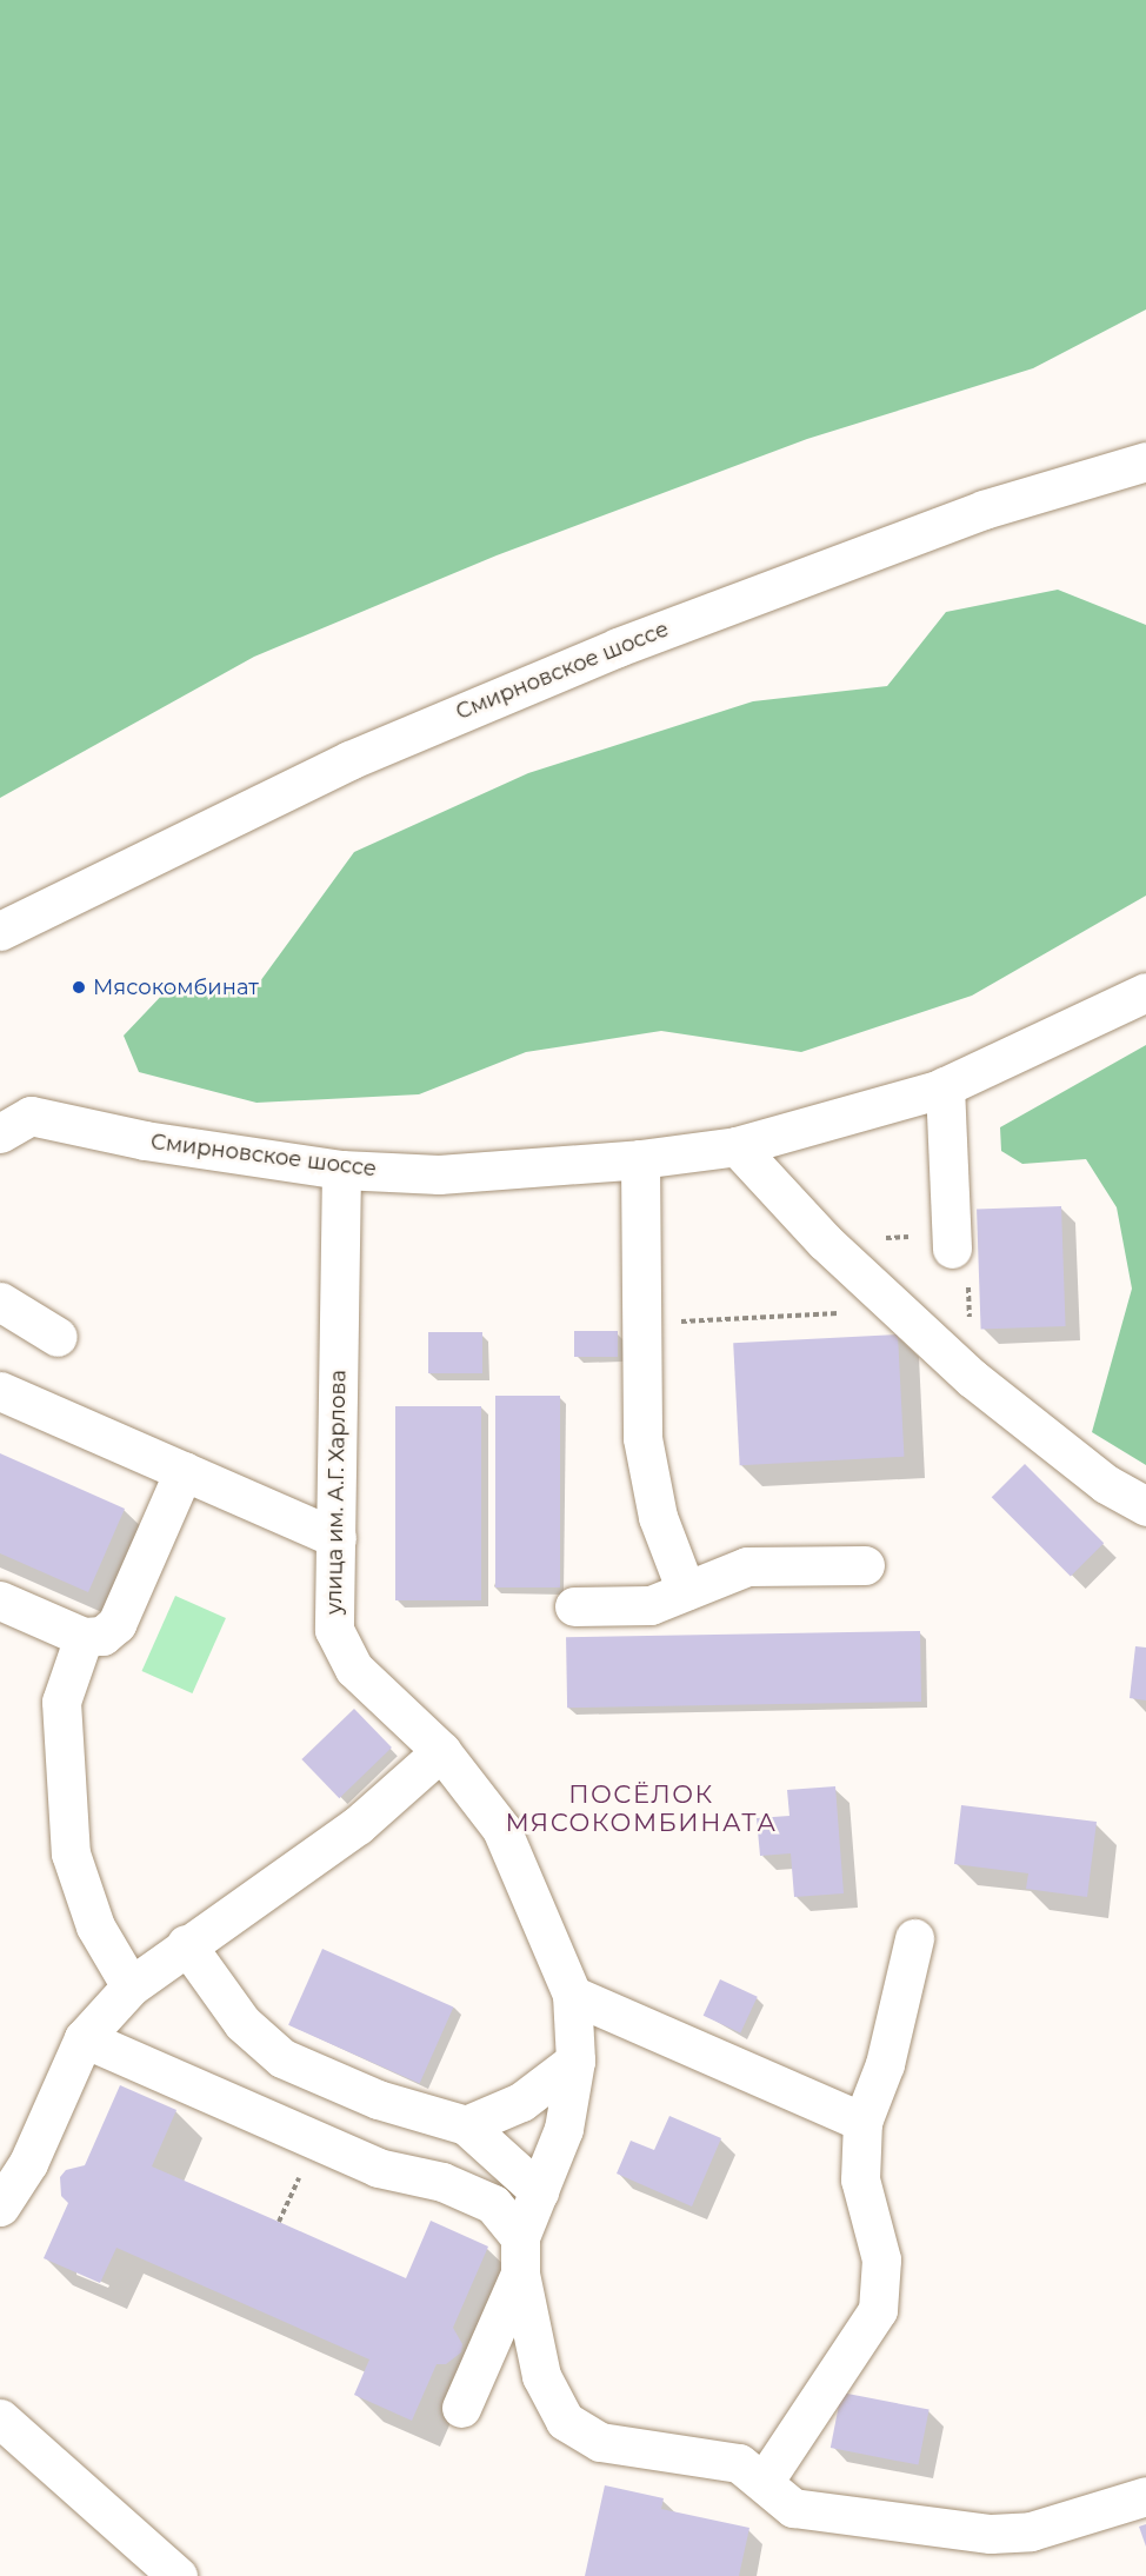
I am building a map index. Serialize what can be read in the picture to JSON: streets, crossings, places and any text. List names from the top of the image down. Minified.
{"streets":{"main road":["Смирновское шоссе","улица им. А.Г. Харлова"]},"crossings":[["Смирновское шоссе","улица им. А.Г. Харлова"]],"districts":["ПОСЁЛОК МЯСОКОМБИНАТА"],"places":["Мясокомбинат"]}
